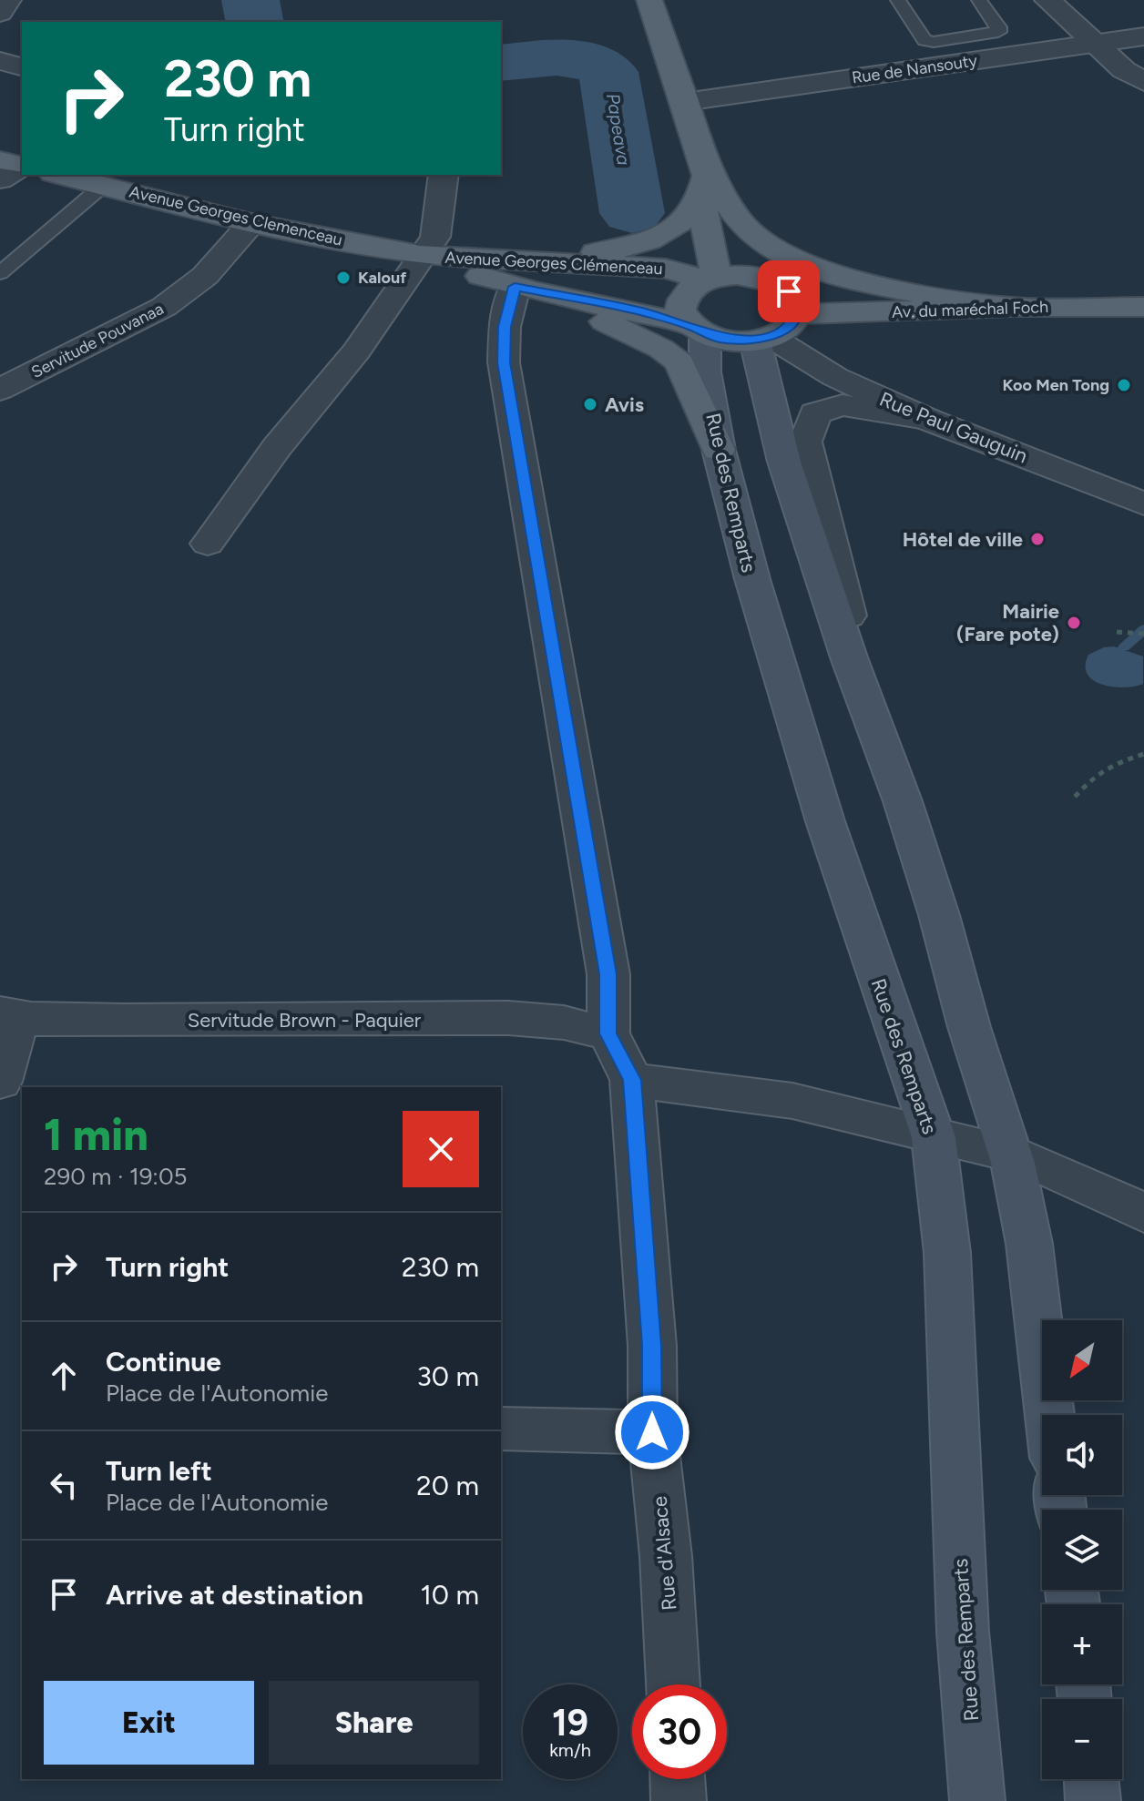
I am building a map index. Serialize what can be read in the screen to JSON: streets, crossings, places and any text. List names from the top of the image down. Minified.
{"streets":{"main road":["Avenue Georges Clemenceau","Avenue Georges Clémenceau","Av. du maréchal Foch","Rue des Remparts"],"street":["Rue de Nansouty","Servitude Pouvanaa","Rue Paul Gauguin","Servitude Brown - Paquier","Rue d'Alsace"]},"crossings":[["Avenue Georges Clemenceau","Avenue Georges Clémenceau"],["Avenue Georges Clemenceau","Servitude Pouvanaa"],["Avenue Georges Clémenceau","Av. du maréchal Foch"],["Avenue Georges Clémenceau","Rue Paul Gauguin"],["Avenue Georges Clémenceau","Rue des Remparts"],["Avenue Georges Clémenceau","Rue d'Alsace"],["Servitude Brown - Paquier","Rue d'Alsace"]],"water":["Papeava"],"places":["Kalouf","Koo Men Tong","Avis","Hôtel de ville","Mairie (Fare pote)"],"north":"bottom left","page":{"turn":["230 m","Turn right"],"heading":["1 min","290 m · 19:05"],"list":[{"name":"Turn right","value":"230 m"},{"name":"Continue","note":"Place de l'Autonomie","value":"30 m"},{"name":"Turn left","note":"Place de l'Autonomie","value":"20 m"},{"name":"Arrive at destination","value":"10 m"}],"map_buttons":["+","−"],"buttons":["Exit","Share"],"speed":"19 km/h","limit":"30"}}
